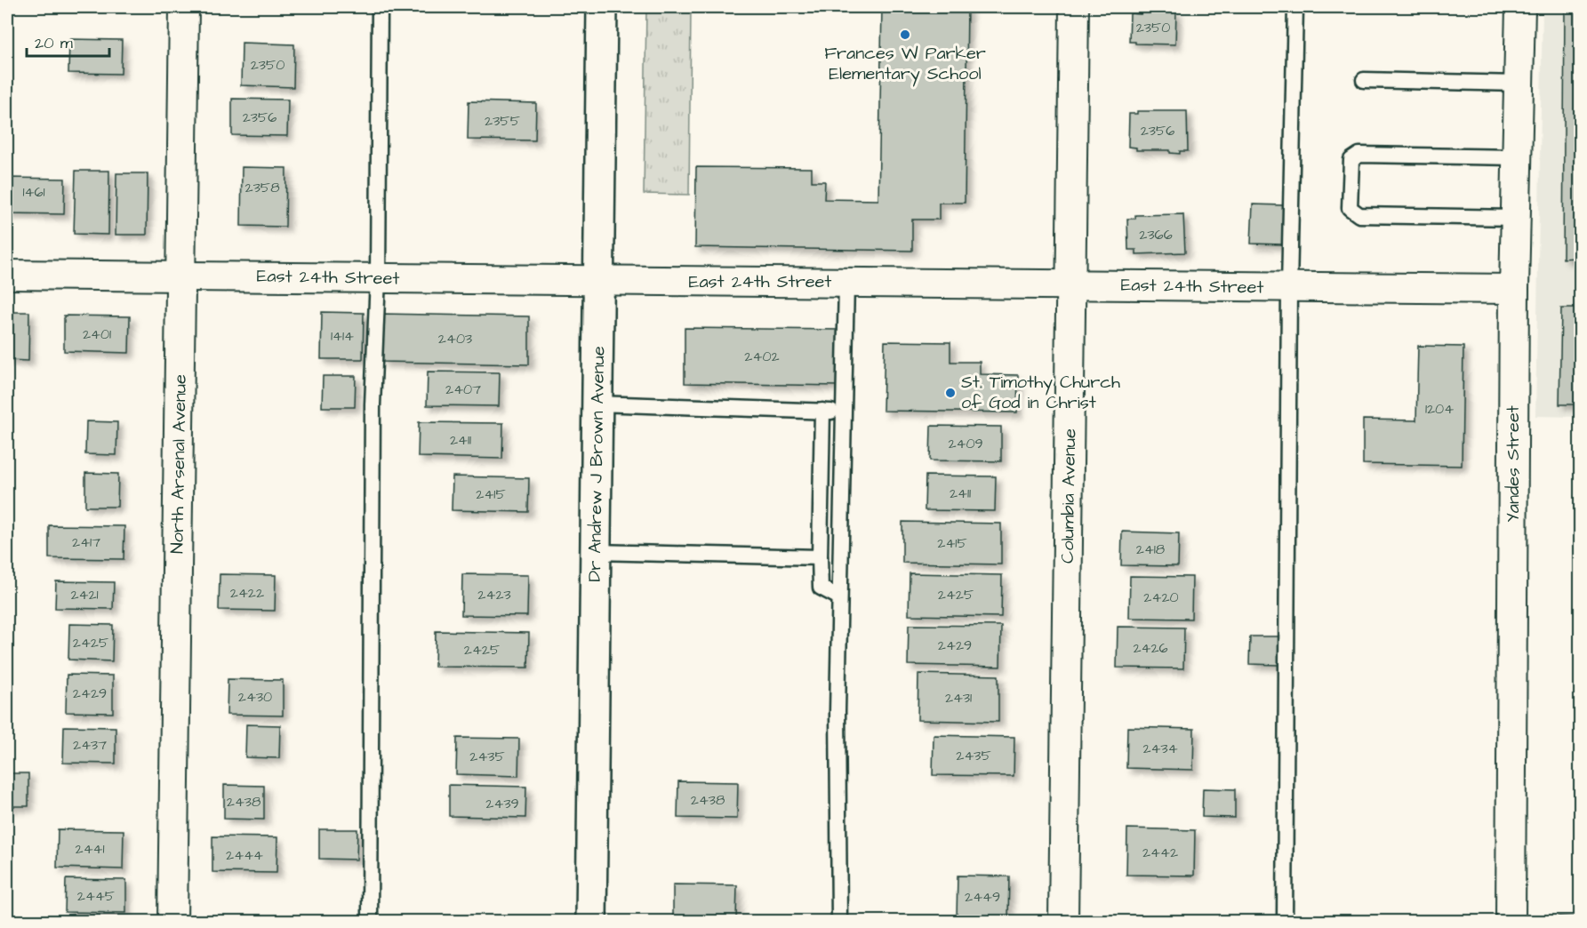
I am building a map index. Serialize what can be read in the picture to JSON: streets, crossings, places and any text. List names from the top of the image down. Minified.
{"streets":{"main road":["Dr Andrew J Brown Avenue"],"street":["East 24th Street","North Arsenal Avenue","Yandes Street","Columbia Avenue"]},"crossings":[["East 24th Street","North Arsenal Avenue"],["East 24th Street","Dr Andrew J Brown Avenue"],["East 24th Street","Yandes Street"],["East 24th Street","Columbia Avenue"]],"places":["Frances W Parker Elementary School","St. Timothy Church of God in Christ"],"house_numbers":["2350","2350","2356","2355","2356","2358","1461","2366","2401","1414","2403","2402","2407","1204","2411","2409","2411","2415","2417","2415","2418","2422","2421","2423","2425","2420","2425","2429","2426","2425","2429","2430","2431","2437","2434","2435","2435","2438","2438","2439","2441","2442","2444","2445","2449"],"scale_bar":"20 m"}
